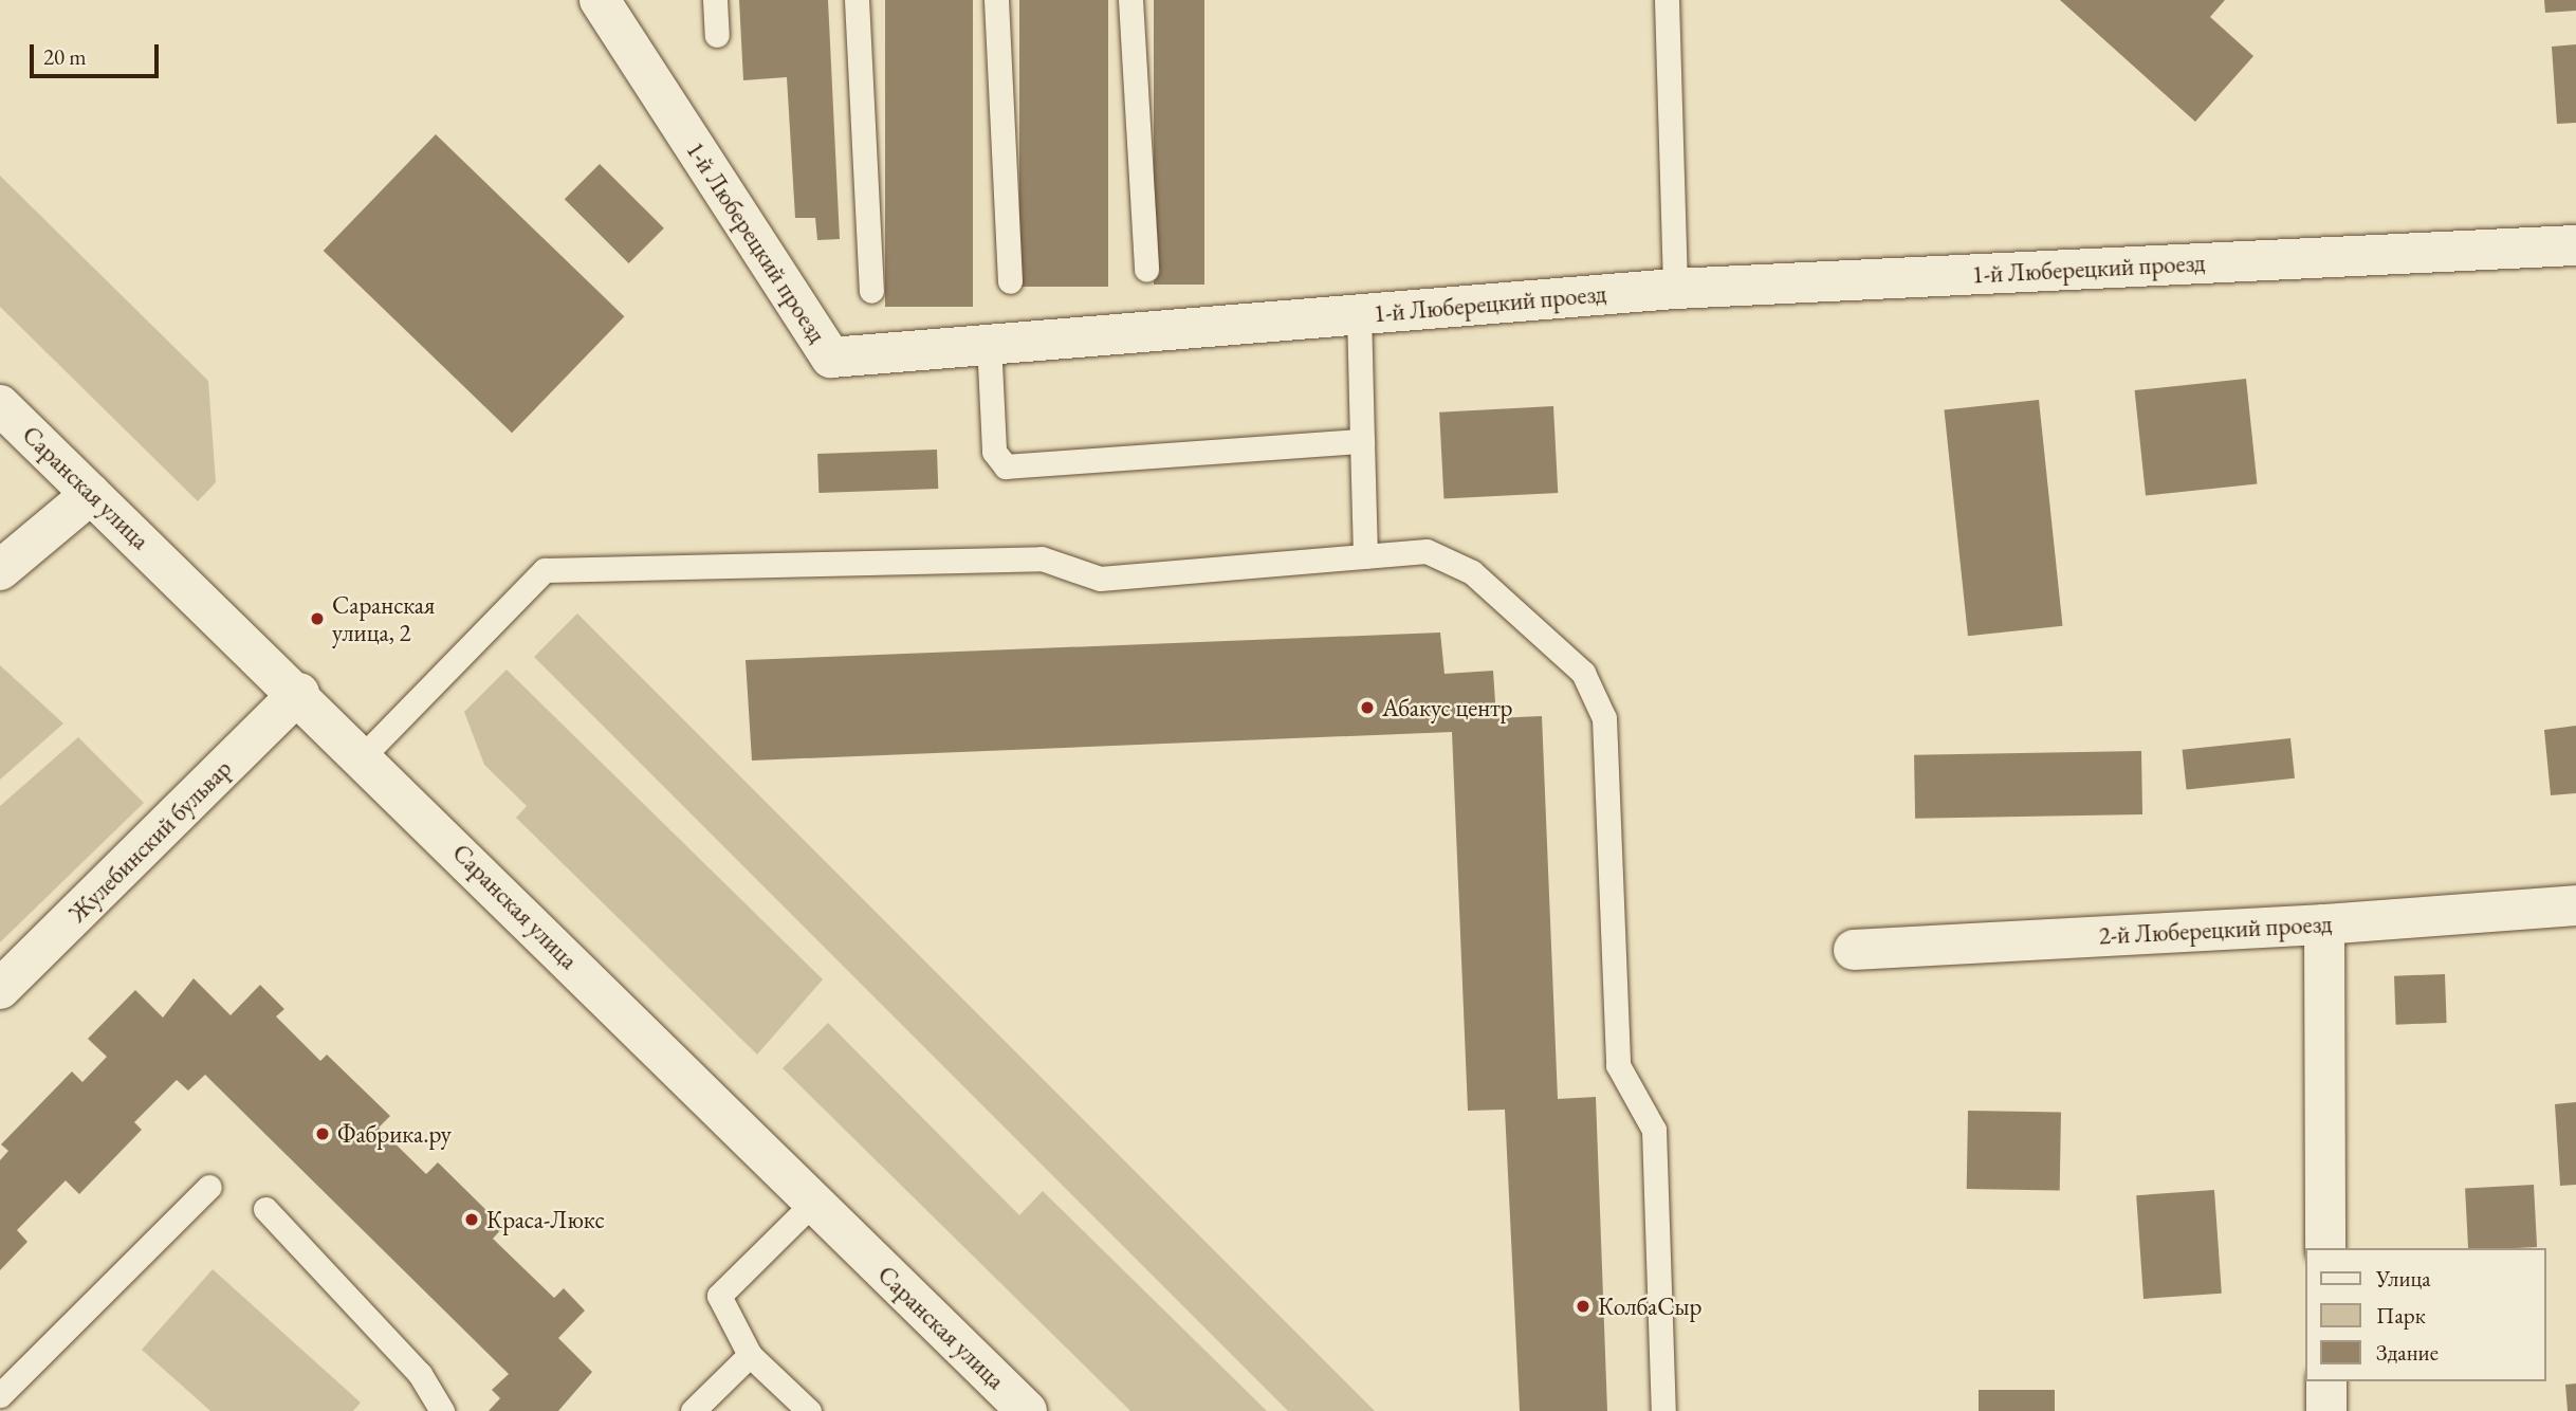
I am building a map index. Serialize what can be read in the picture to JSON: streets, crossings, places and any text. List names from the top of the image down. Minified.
{"streets":{"street":["1-й Люберецкий проезд","Саранская улица","Жулебинский бульвар","2-й Люберецкий проезд"]},"crossings":[["Саранская улица","Жулебинский бульвар"]],"places":["Саранская улица, 2","Абакус центр","Фабрика.ру","Краса-Люкс","КолбаСыр"],"legend":["Улица","Парк","Здание"],"scale_bar":"20 m"}
